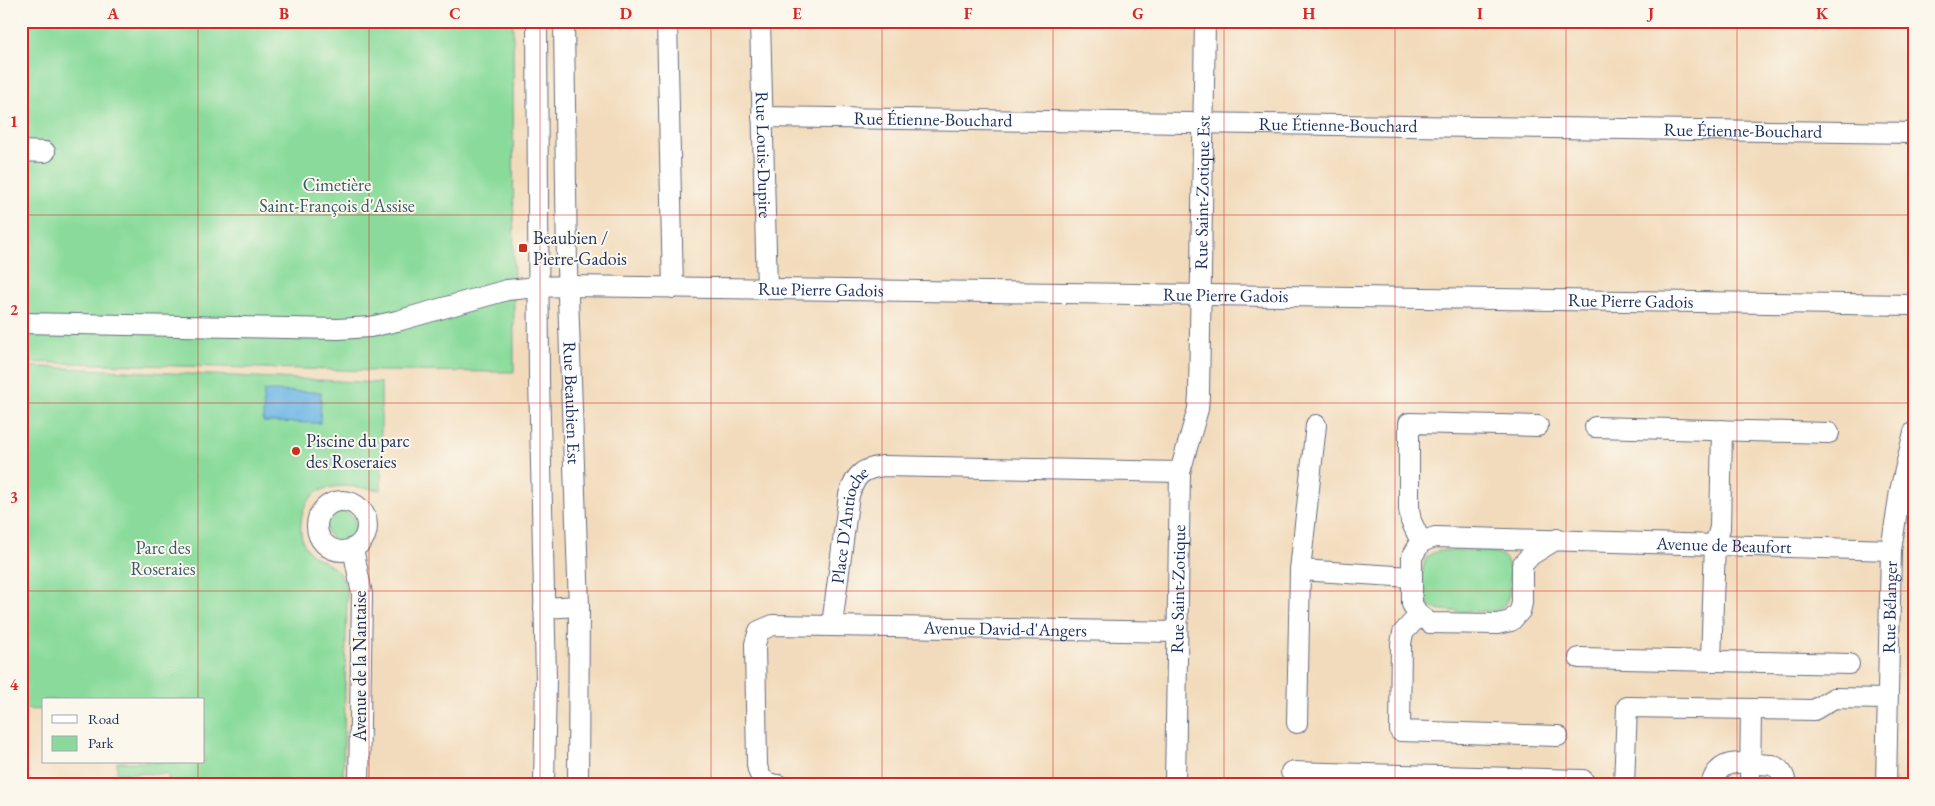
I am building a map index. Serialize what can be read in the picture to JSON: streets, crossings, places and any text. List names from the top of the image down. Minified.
{"streets":{"street":["Rue Étienne-Bouchard","Rue Louis-Dupire","Rue Saint-Zotique Est","Rue Pierre Gadois","Rue Beaubien Est","Place D'Antioche","Avenue de Beaufort","Rue Saint-Zotique","Rue Bélanger","Avenue David-d'Angers","Avenue de la Nantaise"]},"crossings":[["Rue Étienne-Bouchard","Rue Louis-Dupire"],["Rue Étienne-Bouchard","Rue Saint-Zotique Est"],["Rue Louis-Dupire","Rue Pierre Gadois"],["Rue Saint-Zotique Est","Rue Pierre Gadois"],["Rue Saint-Zotique Est","Rue Saint-Zotique"],["Rue Pierre Gadois","Rue Beaubien Est"],["Place D'Antioche","Rue Saint-Zotique"],["Place D'Antioche","Avenue David-d'Angers"],["Avenue de Beaufort","Rue Bélanger"],["Rue Saint-Zotique","Avenue David-d'Angers"]],"parks":["Cimetière Saint-François d'Assise","Parc des Roseraies"],"places":{"transit":["Beaubien / Pierre-Gadois"],"other":["Piscine du parc des Roseraies"]},"legend":["Road","Park"],"grid":{"columns":["A","B","C","D","E","F","G","H","I","J","K"],"rows":["1","2","3","4"]}}
